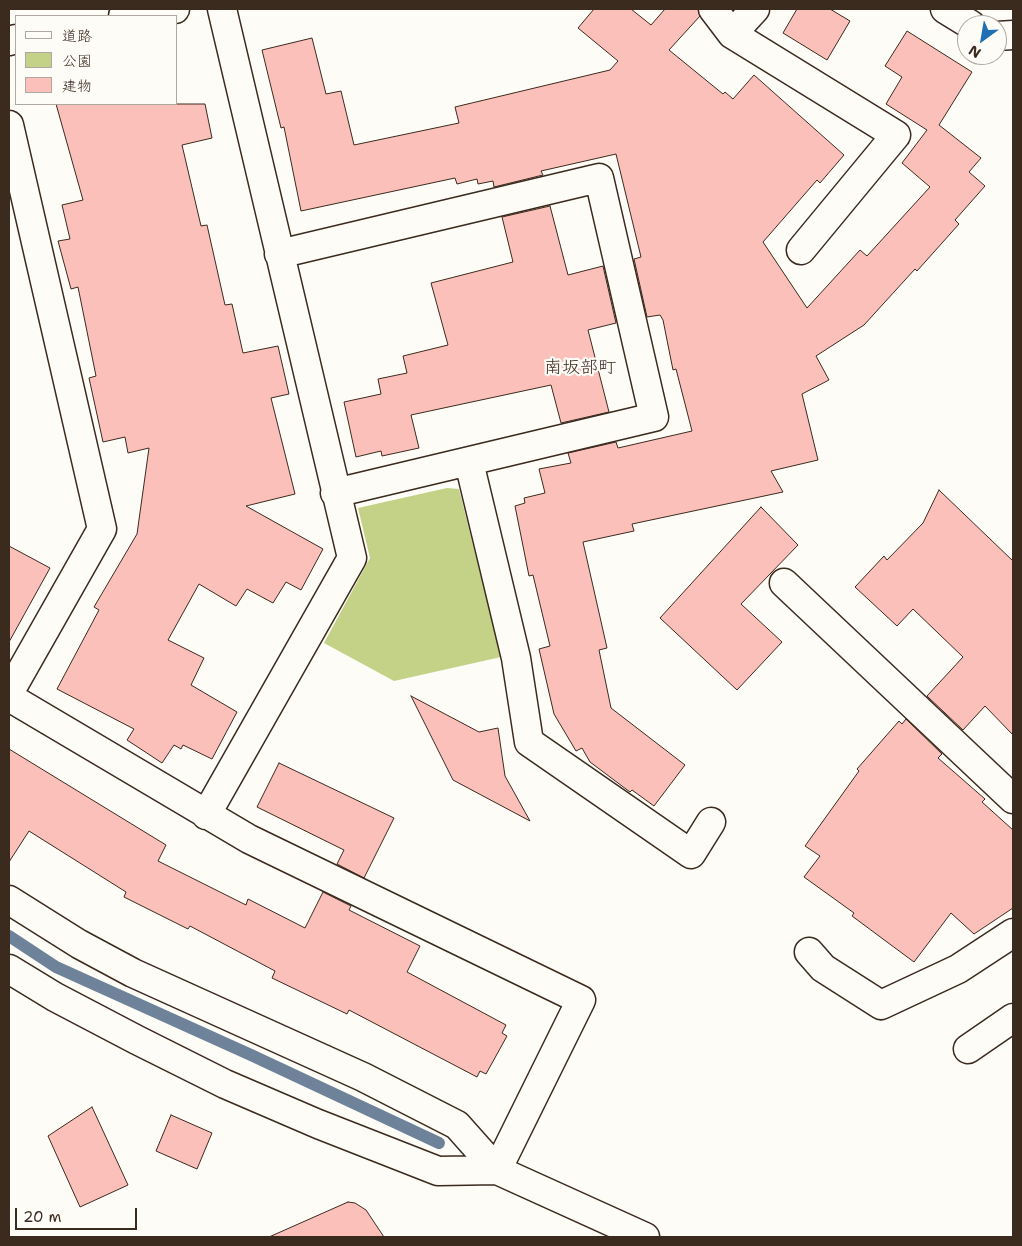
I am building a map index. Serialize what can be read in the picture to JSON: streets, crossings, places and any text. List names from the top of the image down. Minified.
{"districts":["南坂部町"],"legend":["道路","公園","建物"],"scale_bar":"20 m","north":"bottom left"}
